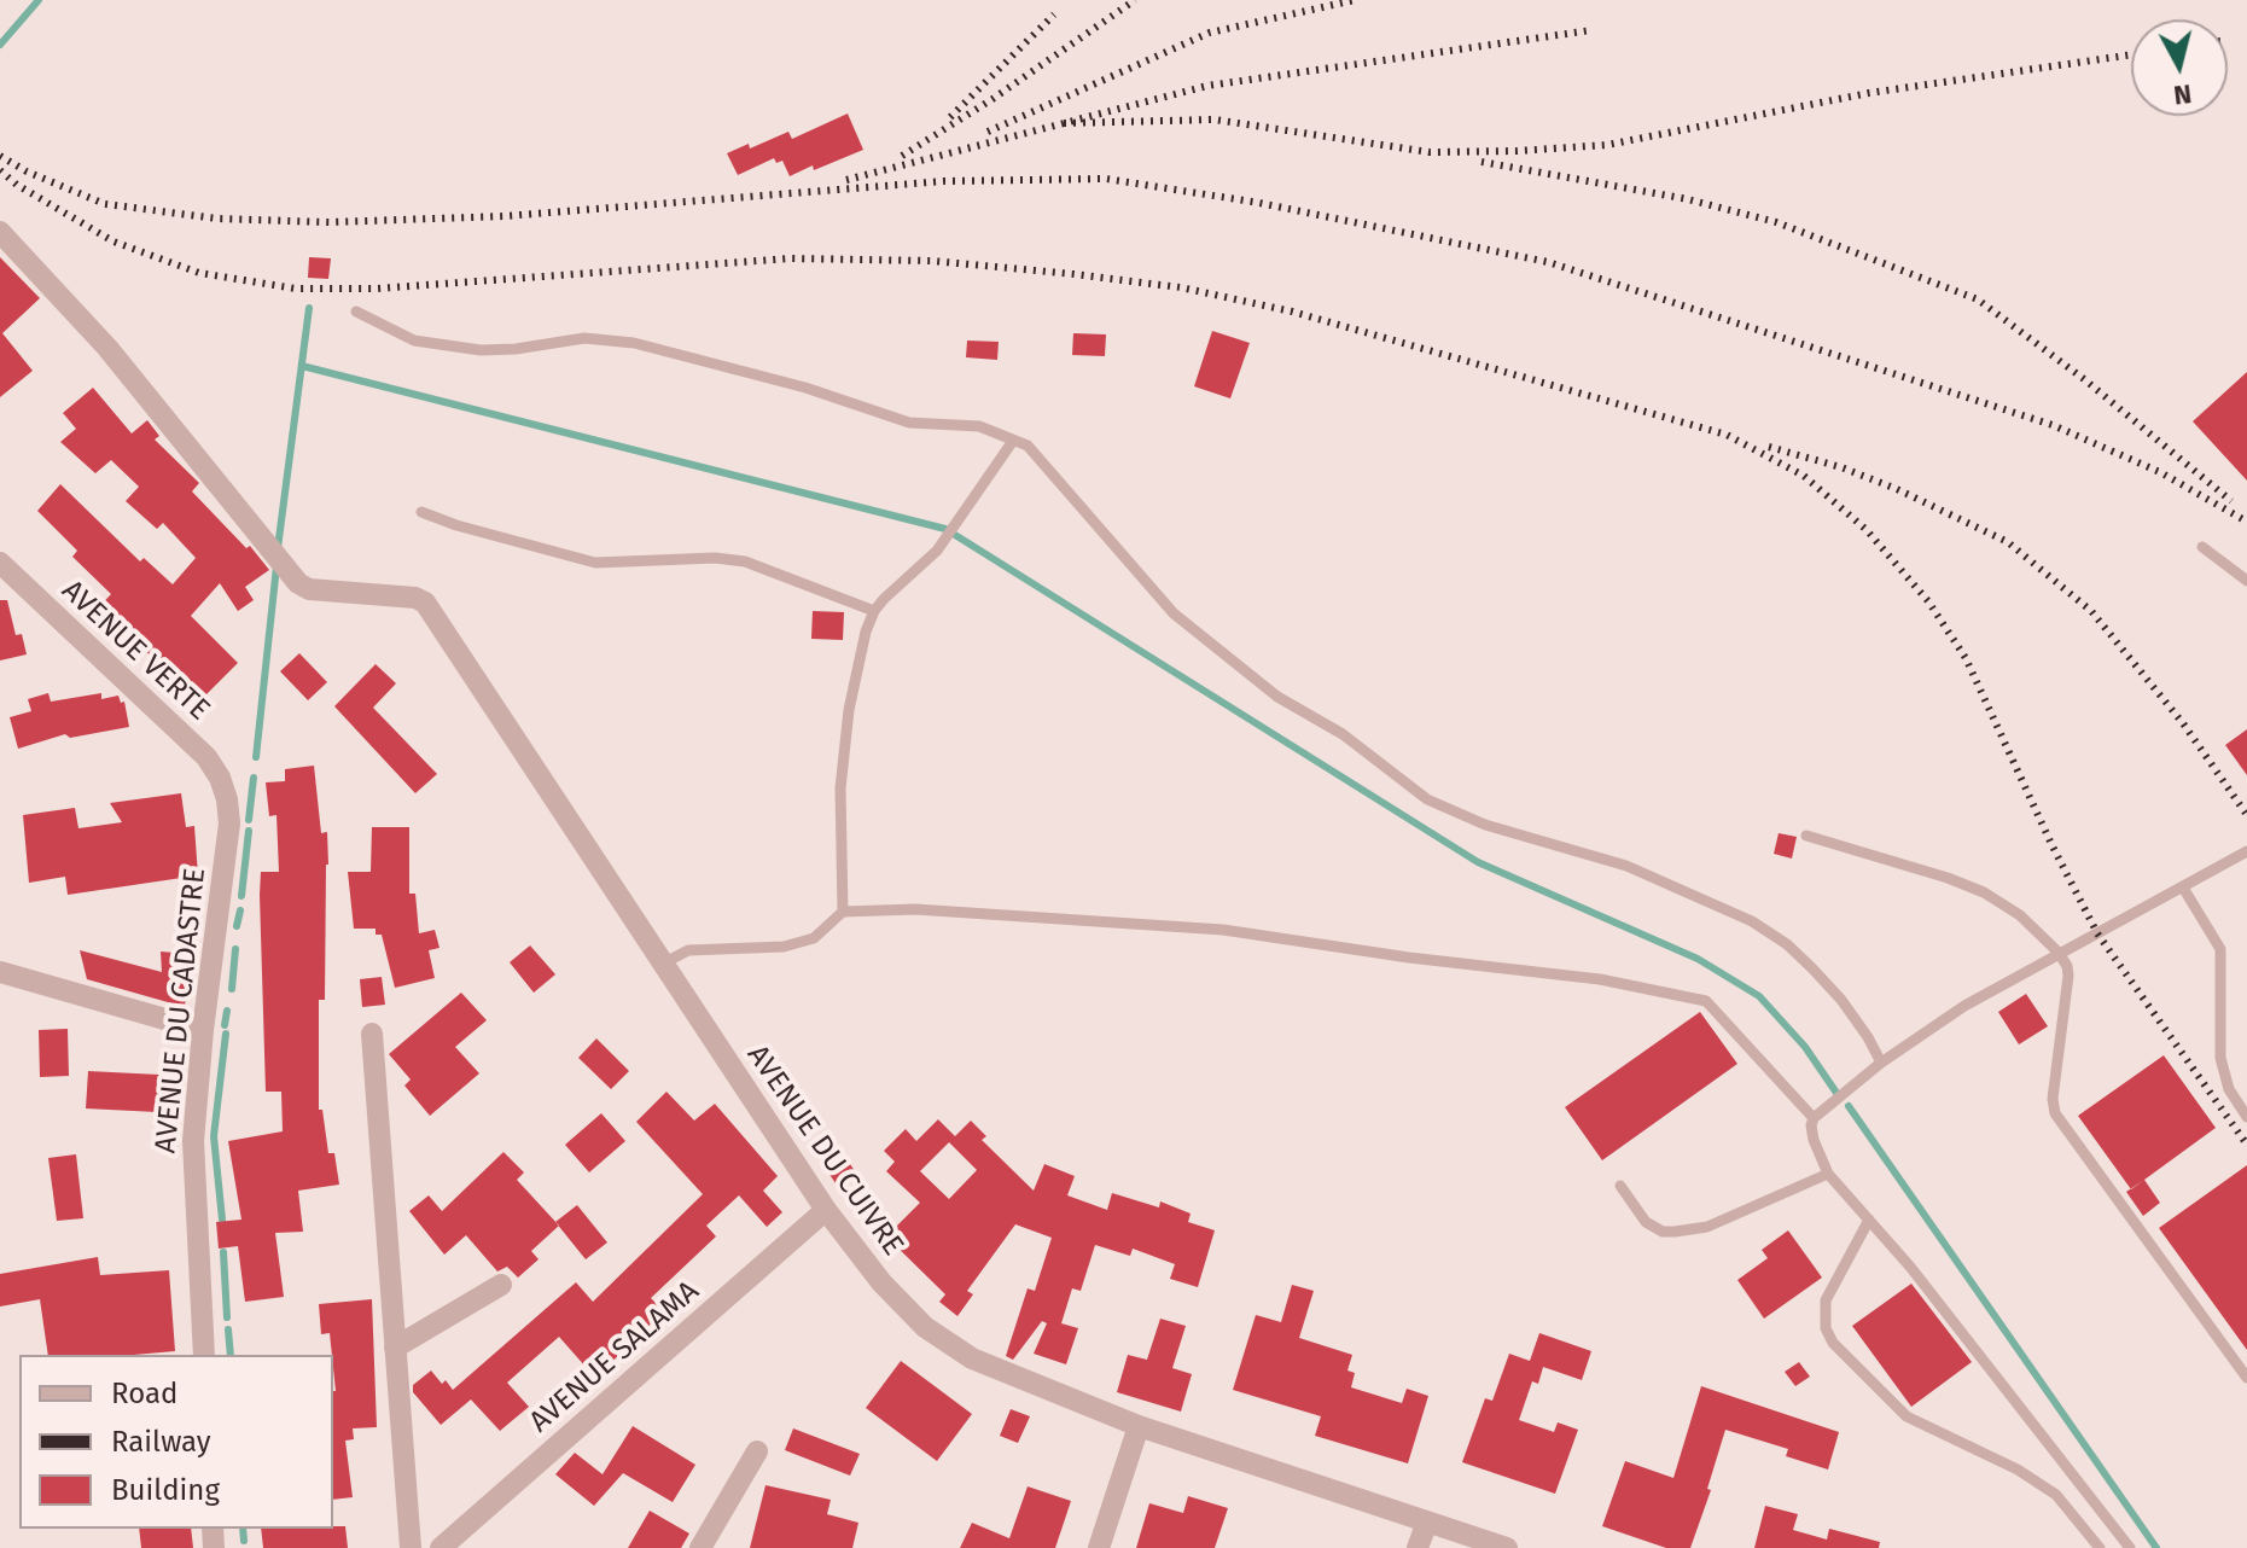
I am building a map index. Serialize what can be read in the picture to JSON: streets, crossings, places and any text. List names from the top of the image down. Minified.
{"streets":{"street":["AVENUE VERTE","AVENUE DU CADASTRE","AVENUE DU CUIVRE","AVENUE SALAMA"]},"crossings":[["AVENUE VERTE","AVENUE DU CADASTRE"],["AVENUE DU CUIVRE","AVENUE SALAMA"]],"legend":["Road","Railway","Building"],"north":"bottom"}
